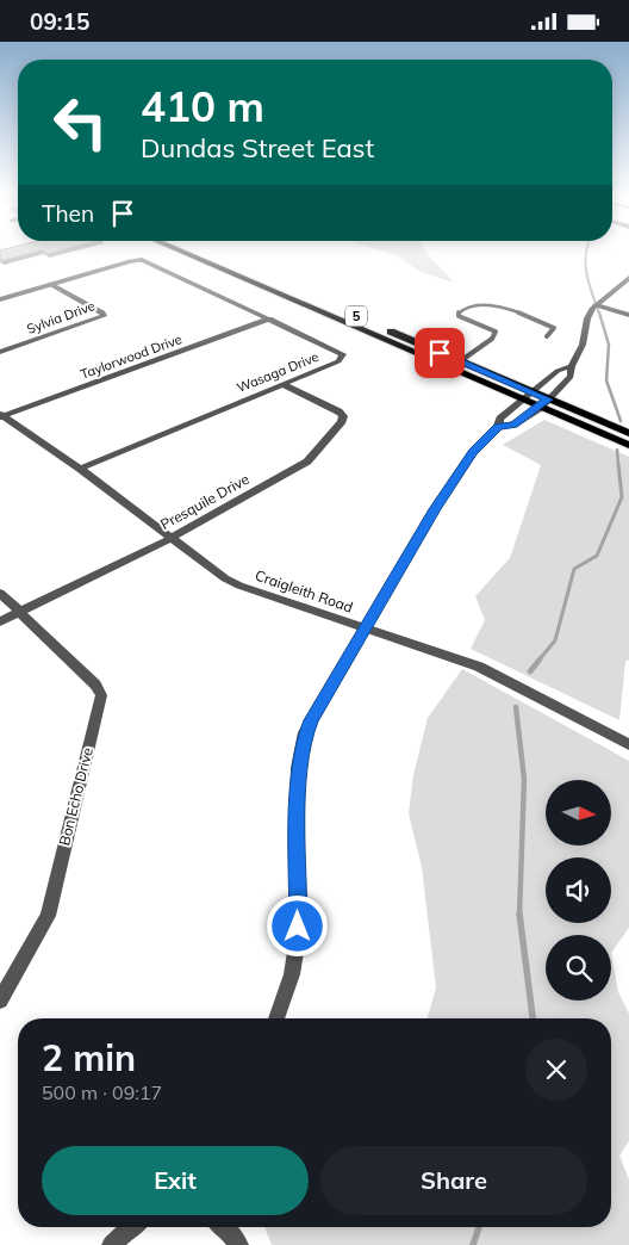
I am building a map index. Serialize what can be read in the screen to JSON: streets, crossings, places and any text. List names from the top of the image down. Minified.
{"streets":{"main road":["5"],"street":["Sylvia Drive","Taylorwood Drive","Wasaga Drive","Presquile Drive","Craigleith Road","Bon Echo Drive"]},"crossings":[["Sylvia Drive","Wasaga Drive"],["Taylorwood Drive","Wasaga Drive"],["Taylorwood Drive","Craigleith Road"],["Wasaga Drive","Presquile Drive"],["Wasaga Drive","Craigleith Road"],["Presquile Drive","Craigleith Road"],["Presquile Drive","Bon Echo Drive"]],"north":"right","page":{"status":"09:15","turn":["410 m","Dundas Street East"],"then":"Then","heading":["2 min","500 m · 09:17"],"buttons":["Exit","Share"]}}
